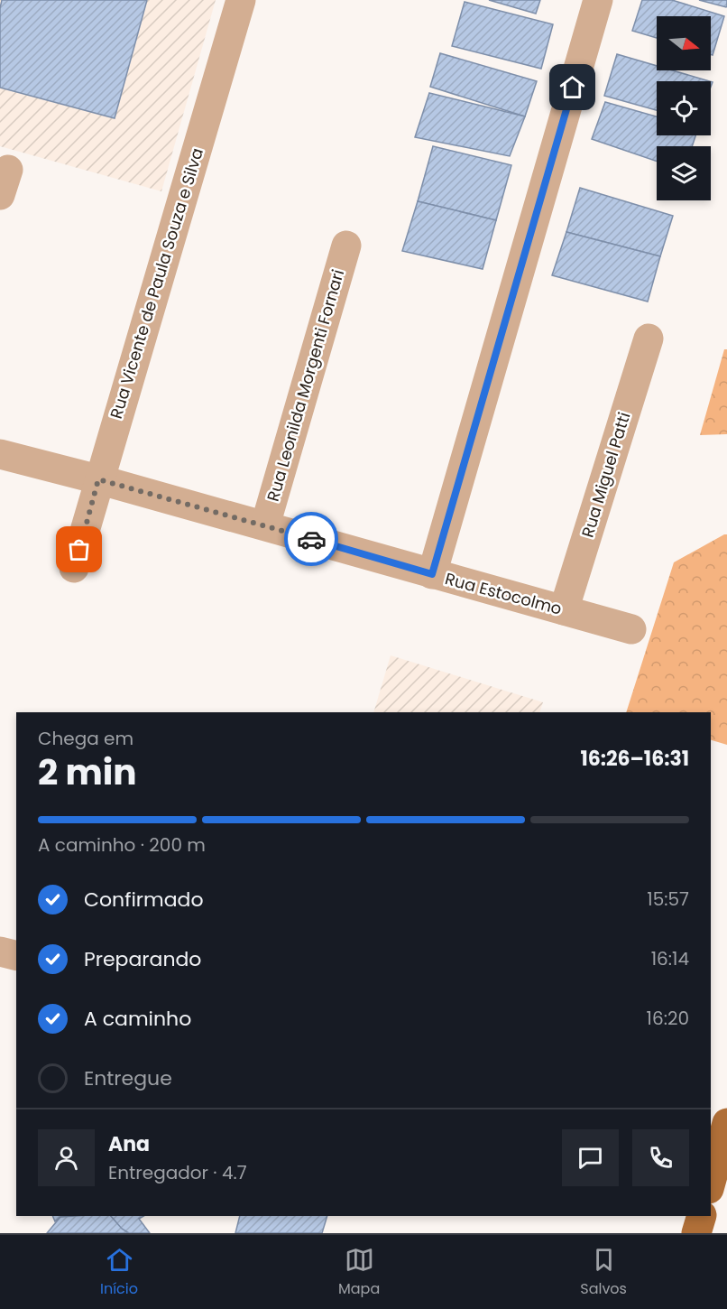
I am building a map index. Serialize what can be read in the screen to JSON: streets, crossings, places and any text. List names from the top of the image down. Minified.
{"streets":{"street":["Rua Vicente de Paula Souza e Silva","Rua Leonilda Morgenti Fornari","Rua Miguel Patti","Rua Estocolmo"]},"crossings":[["Rua Vicente de Paula Souza e Silva","Rua Estocolmo"],["Rua Leonilda Morgenti Fornari","Rua Estocolmo"],["Rua Miguel Patti","Rua Estocolmo"]],"north":"right","page":{"heading":["2 min","Chega em","16:26–16:31"],"panel":["Ana","Entregador · 4.7"],"bar":"A caminho · 200 m","list":[["Confirmado","15:57"],["Preparando","16:14"],["A caminho","16:20"],"Entregue"],"tabs":["Início","Mapa","Salvos"]}}
